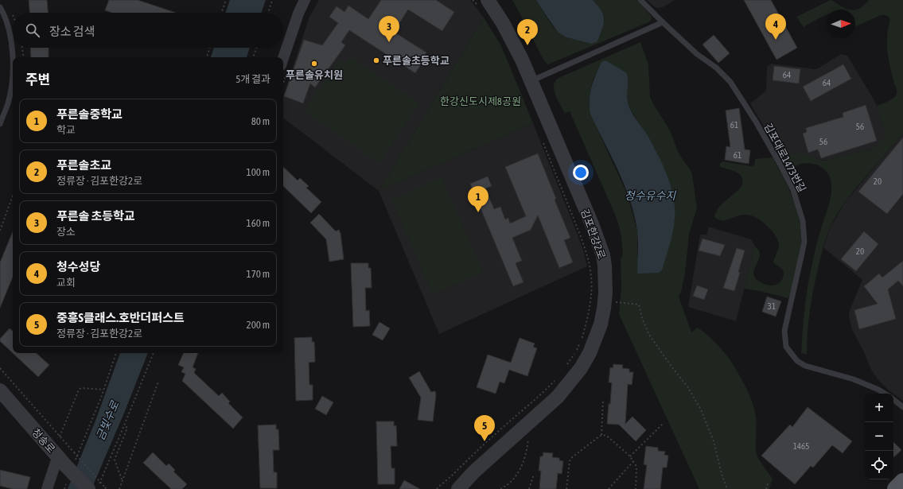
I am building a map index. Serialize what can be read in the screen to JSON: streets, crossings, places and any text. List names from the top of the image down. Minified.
{"streets":{"street":["김포한강2로","청송로"],"lane":["김포대로1473번길"]},"water":["청수유수지","금빛수로"],"parks":["한강신도시제8공원"],"places":["푸른솔초등학교","푸른솔유치원"],"house_numbers":["64","64","61","56","56","61","20","20","31","1465"],"north":"right","page":{"search":"장소 검색","pins":["4","3","2","1","5"],"heading":["주변","5개 결과"],"list":[{"mark":"1","name":"푸른솔중학교","note":"학교","value":"80 m"},{"mark":"2","name":"푸른솔초교","note":"정류장 · 김포한강2로","value":"100 m"},{"mark":"3","name":"푸른솔 초등학교","note":"장소","value":"160 m"},{"mark":"4","name":"청수성당","note":"교회","value":"170 m"},{"mark":"5","name":"중흥S클래스.호반더퍼스트","note":"정류장 · 김포한강2로","value":"200 m"}],"map_buttons":["+","−"]}}
